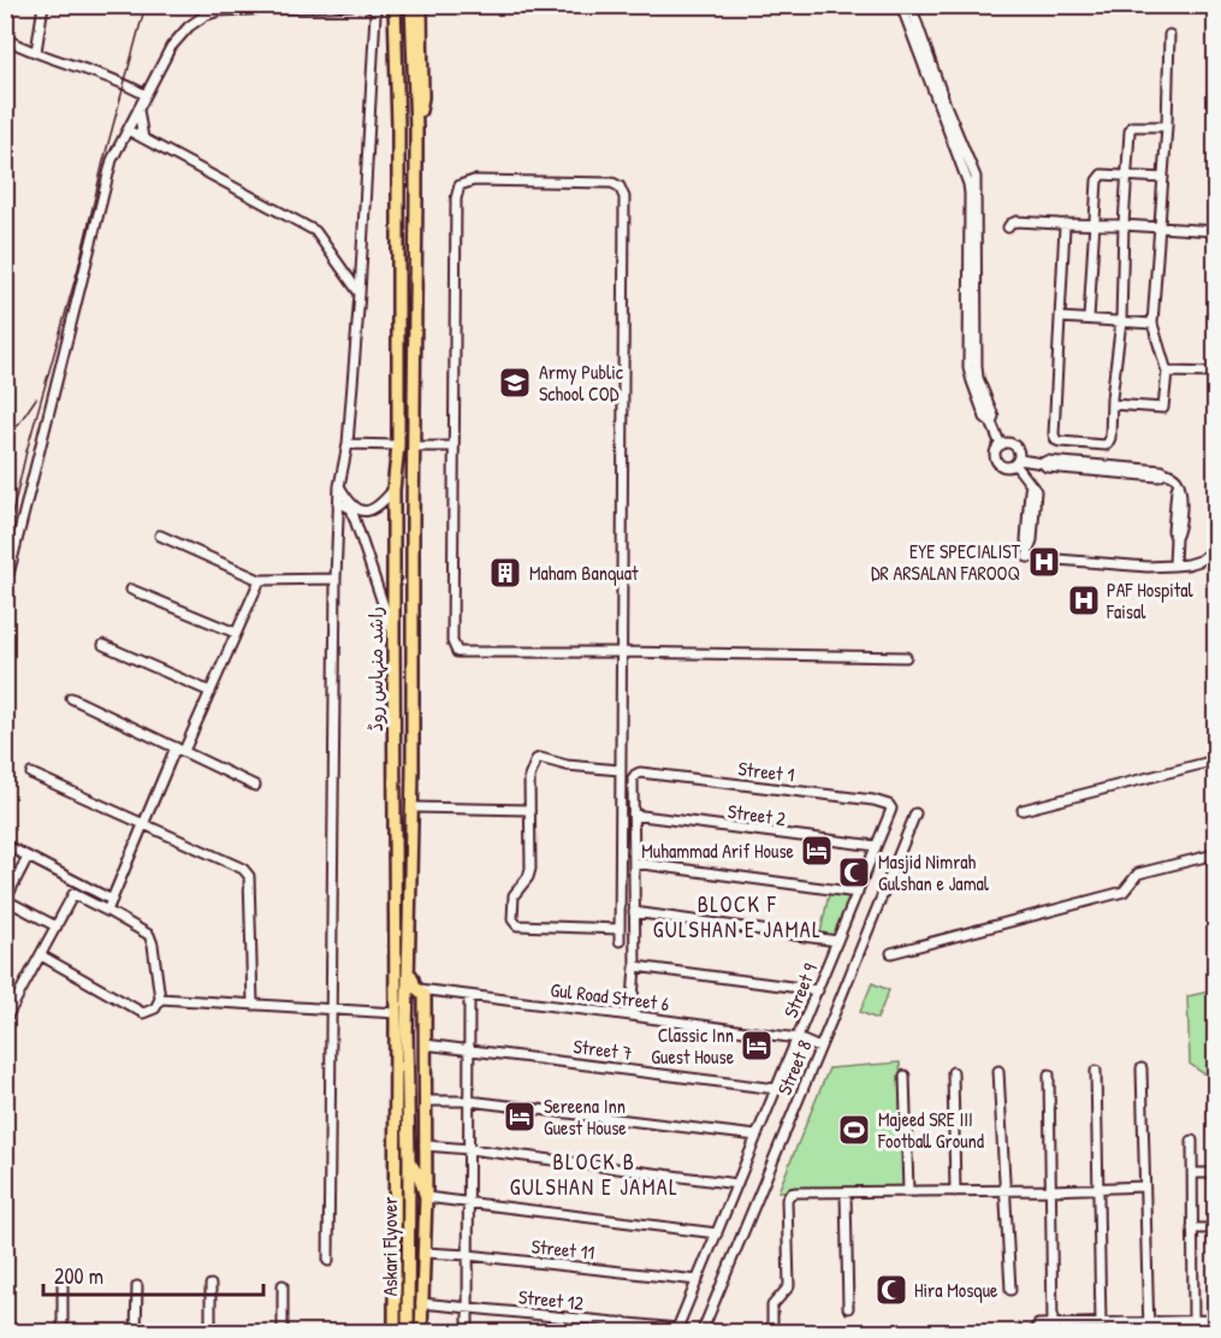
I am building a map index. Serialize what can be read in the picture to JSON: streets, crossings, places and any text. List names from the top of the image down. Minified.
{"streets":{"main road":["راشد منہاس روڈ","Askari Flyover"],"street":["Street 1","Street 2","Street 9","Gul Road Street 6","Street 7","Street 8","Street 11","Street 12"]},"crossings":[["راشد منہاس روڈ","Askari Flyover"],["Street 1","Street 2"],["Street 1","Street 9"],["Street 2","Street 9"],["Street 9","Gul Road Street 6"],["Street 9","Street 7"],["Street 9","Street 11"],["Street 9","Street 12"],["Gul Road Street 6","Street 8"]],"districts":["BLOCK F GULSHAN E JAMAL","BLOCK B GULSHAN E JAMAL"],"places":{"school or university":["Army Public School COD"],"hospital":["EYE SPECIALIST DR ARSALAN FAROOQ","PAF Hospital Faisal"],"building":["Maham Banquat"],"hotel":["Muhammad Arif House","Classic Inn Guest House","Sereena Inn Guest House"],"mosque":["Masjid Nimrah Gulshan e Jamal","Hira Mosque"],"sports":["Majeed SRE III Football Ground"]},"scale_bar":"200 m"}
